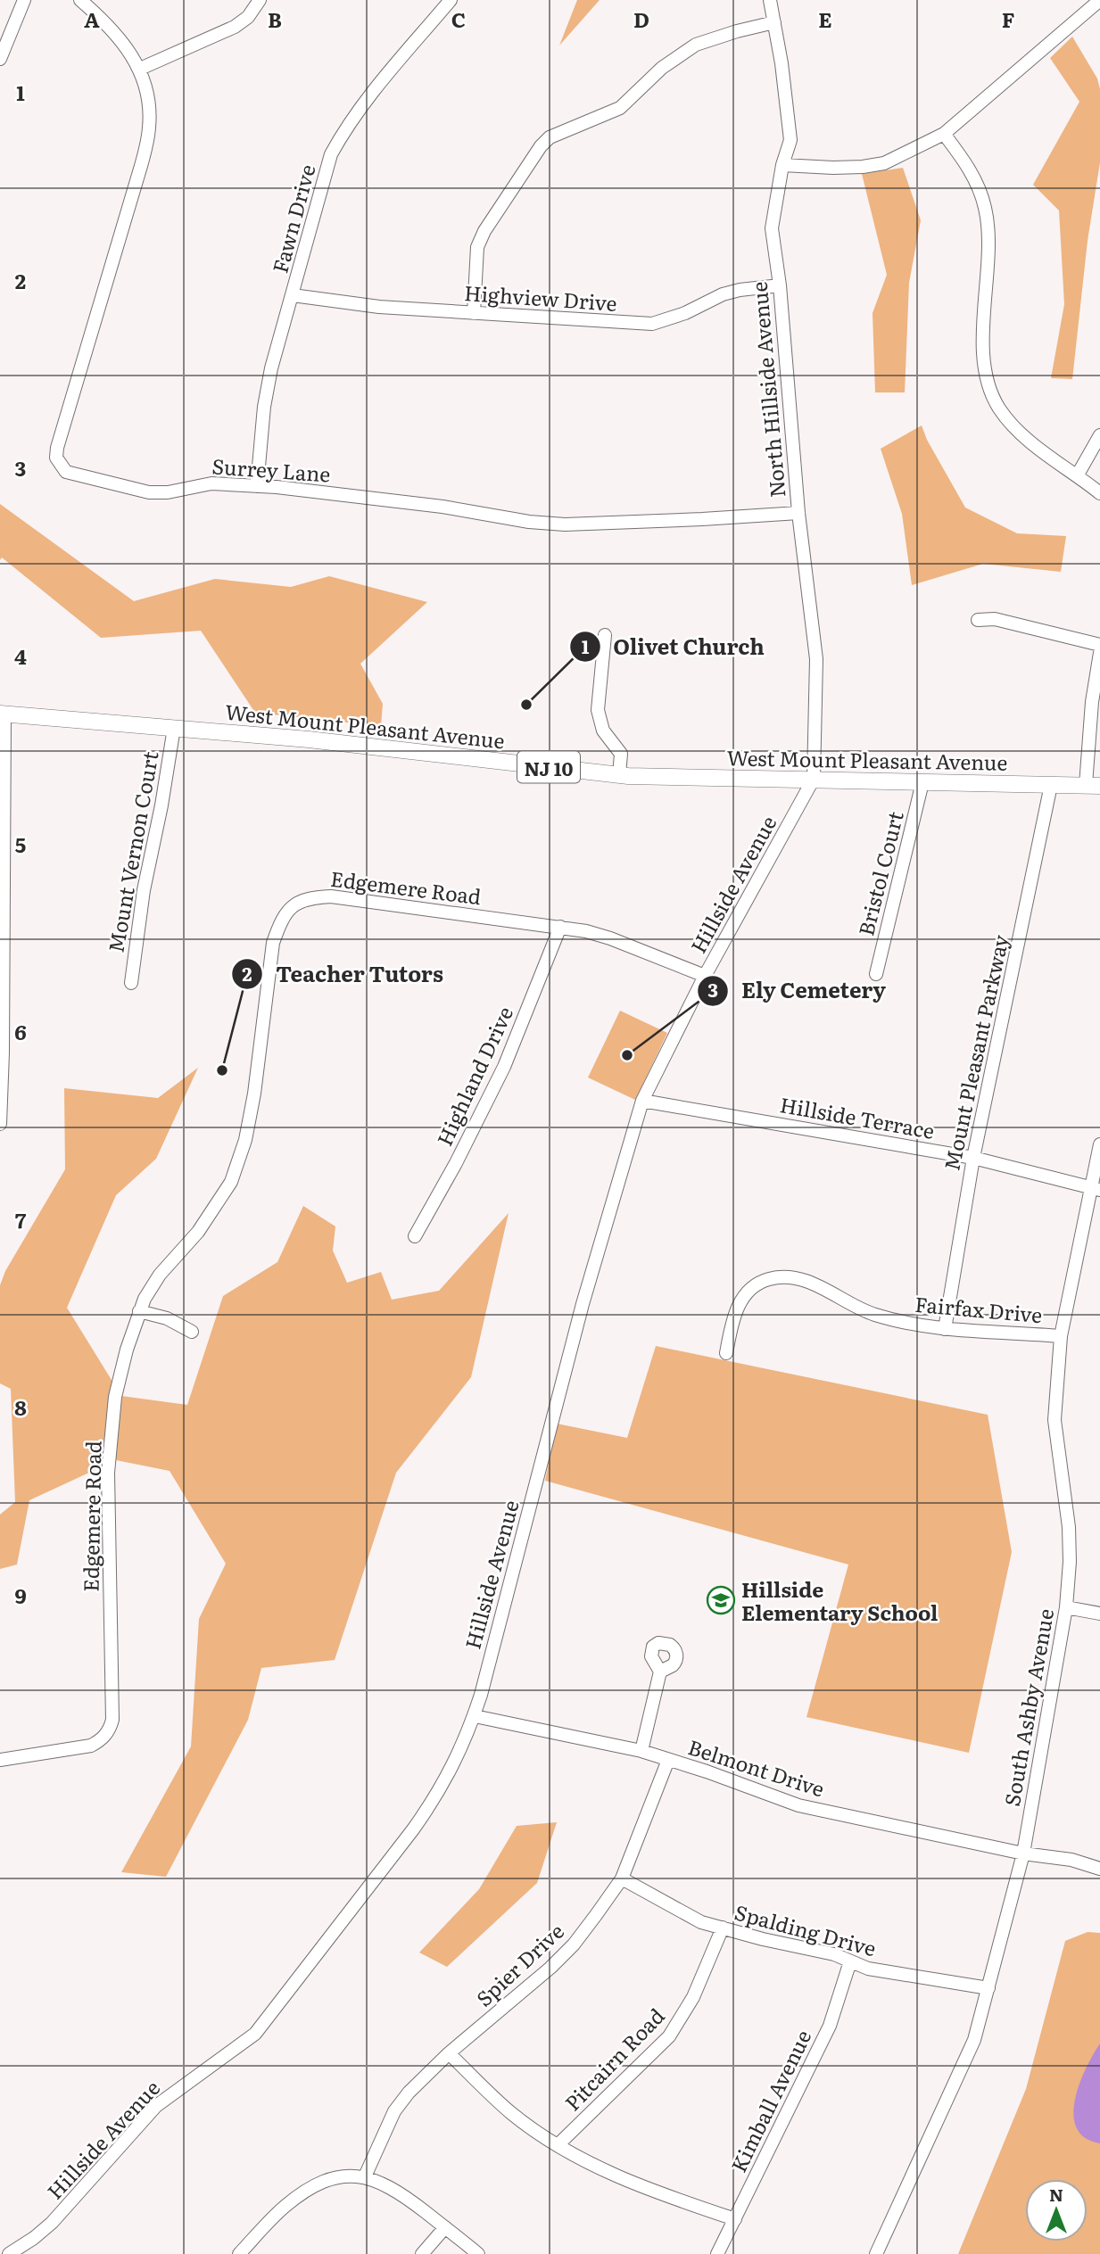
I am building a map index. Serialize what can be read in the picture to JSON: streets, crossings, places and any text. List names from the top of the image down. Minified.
{"streets":{"main road":["West Mount Pleasant Avenue","NJ 10"],"street":["Fawn Drive","Highview Drive","North Hillside Avenue","Surrey Lane","Mount Vernon Court","Bristol Court","Hillside Avenue","Edgemere Road","Mount Pleasant Parkway","Highland Drive","Hillside Terrace","Fairfax Drive","South Ashby Avenue","Belmont Drive","Spalding Drive","Spier Drive","Pitcairn Road","Kimball Avenue"]},"crossings":[["Fawn Drive","Highview Drive"],["Fawn Drive","Surrey Lane"],["Highview Drive","North Hillside Avenue"],["North Hillside Avenue","Surrey Lane"],["North Hillside Avenue","West Mount Pleasant Avenue"],["North Hillside Avenue","Hillside Avenue"],["West Mount Pleasant Avenue","Mount Vernon Court"],["West Mount Pleasant Avenue","Bristol Court"],["West Mount Pleasant Avenue","Hillside Avenue"],["West Mount Pleasant Avenue","Mount Pleasant Parkway"],["Hillside Avenue","Edgemere Road"],["Hillside Avenue","Hillside Terrace"],["Hillside Avenue","Belmont Drive"],["Edgemere Road","Highland Drive"],["Mount Pleasant Parkway","Hillside Terrace"],["Mount Pleasant Parkway","Fairfax Drive"],["Hillside Terrace","South Ashby Avenue"],["Fairfax Drive","South Ashby Avenue"],["South Ashby Avenue","Belmont Drive"],["South Ashby Avenue","Spalding Drive"],["Belmont Drive","Spier Drive"],["Spalding Drive","Spier Drive"],["Spalding Drive","Pitcairn Road"],["Spalding Drive","Kimball Avenue"]],"places":{"other":["Olivet Church","Ely Cemetery","Teacher Tutors"],"school or university":["Hillside Elementary School"]},"north":"top","grid":{"columns":["A","B","C","D","E","F"],"rows":["1","2","3","4","5","6","7","8","9"]}}
